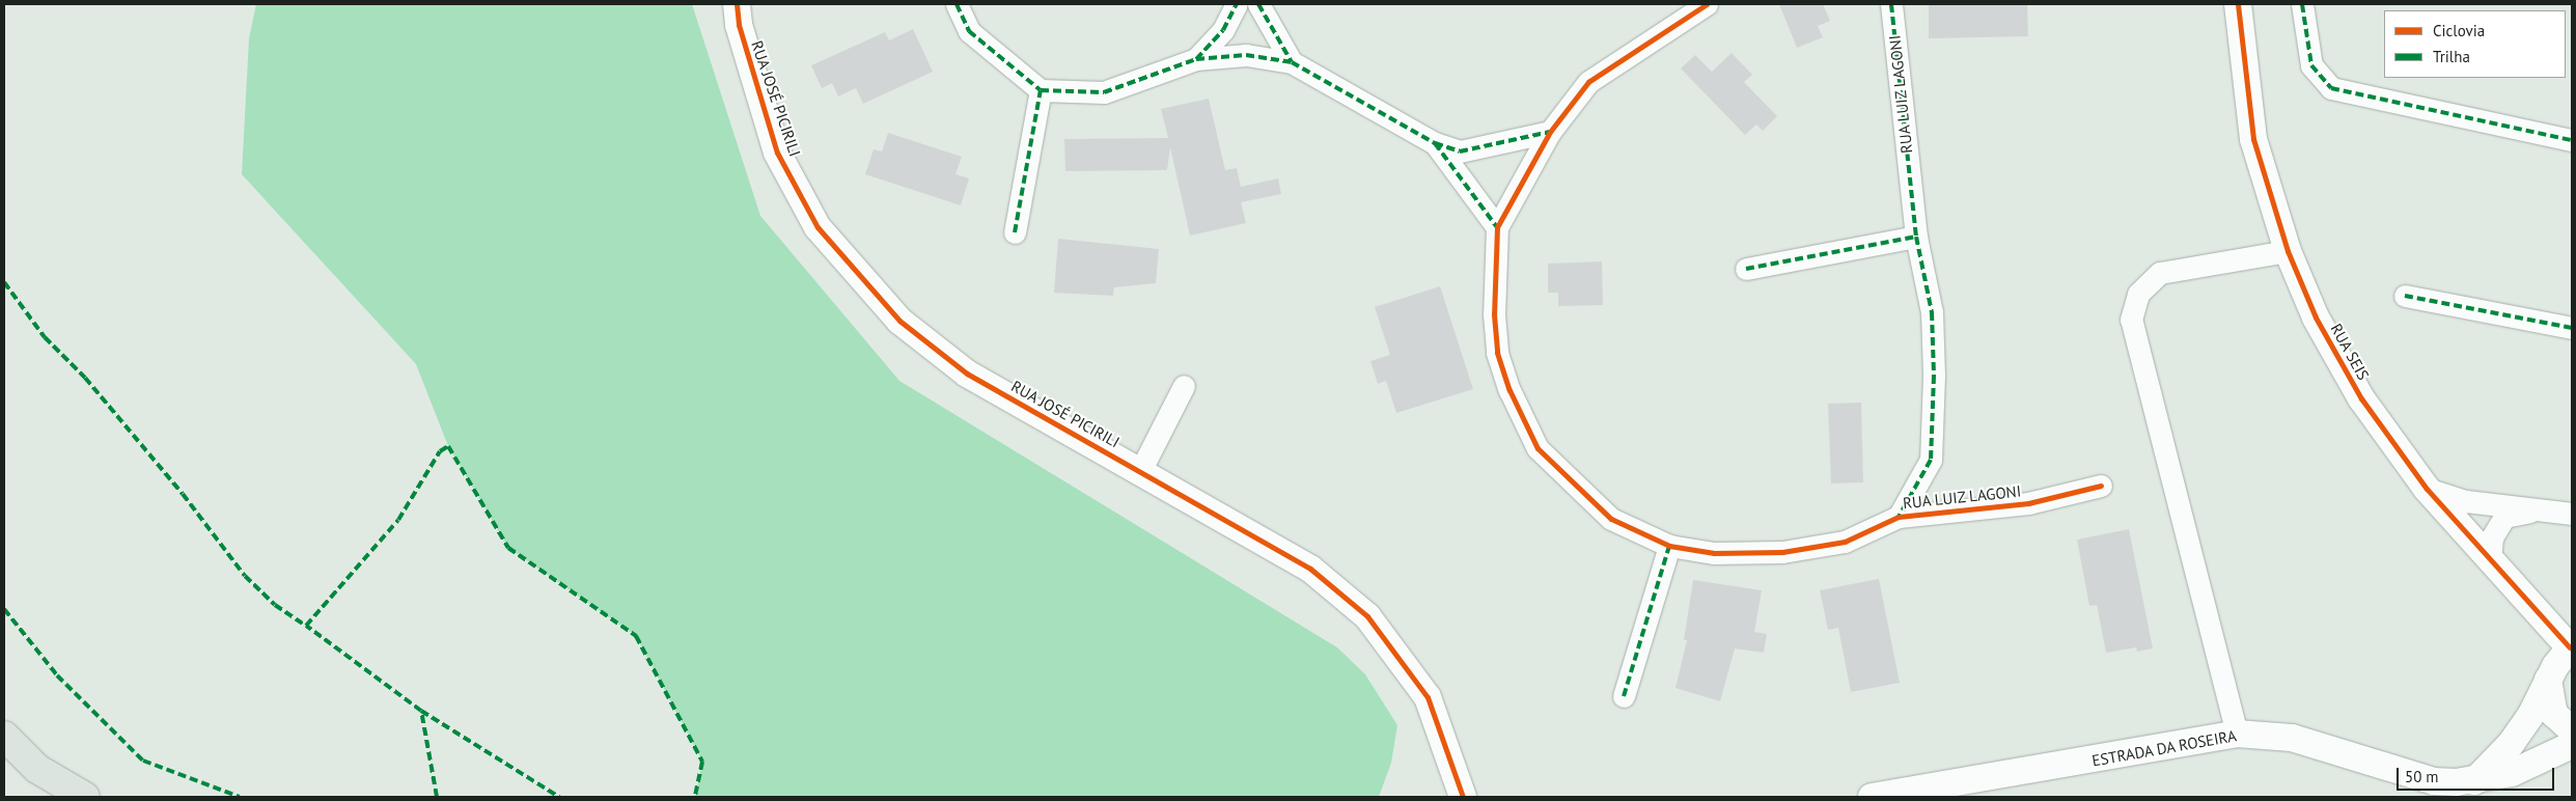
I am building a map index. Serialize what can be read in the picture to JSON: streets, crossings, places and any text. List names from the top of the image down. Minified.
{"streets":{"street":["RUA LUIZ LAGONI","RUA JOSÉ PICIRILI","RUA SEIS","ESTRADA DA ROSEIRA"]},"legend":["Ciclovia","Trilha"],"scale_bar":"50 m"}
